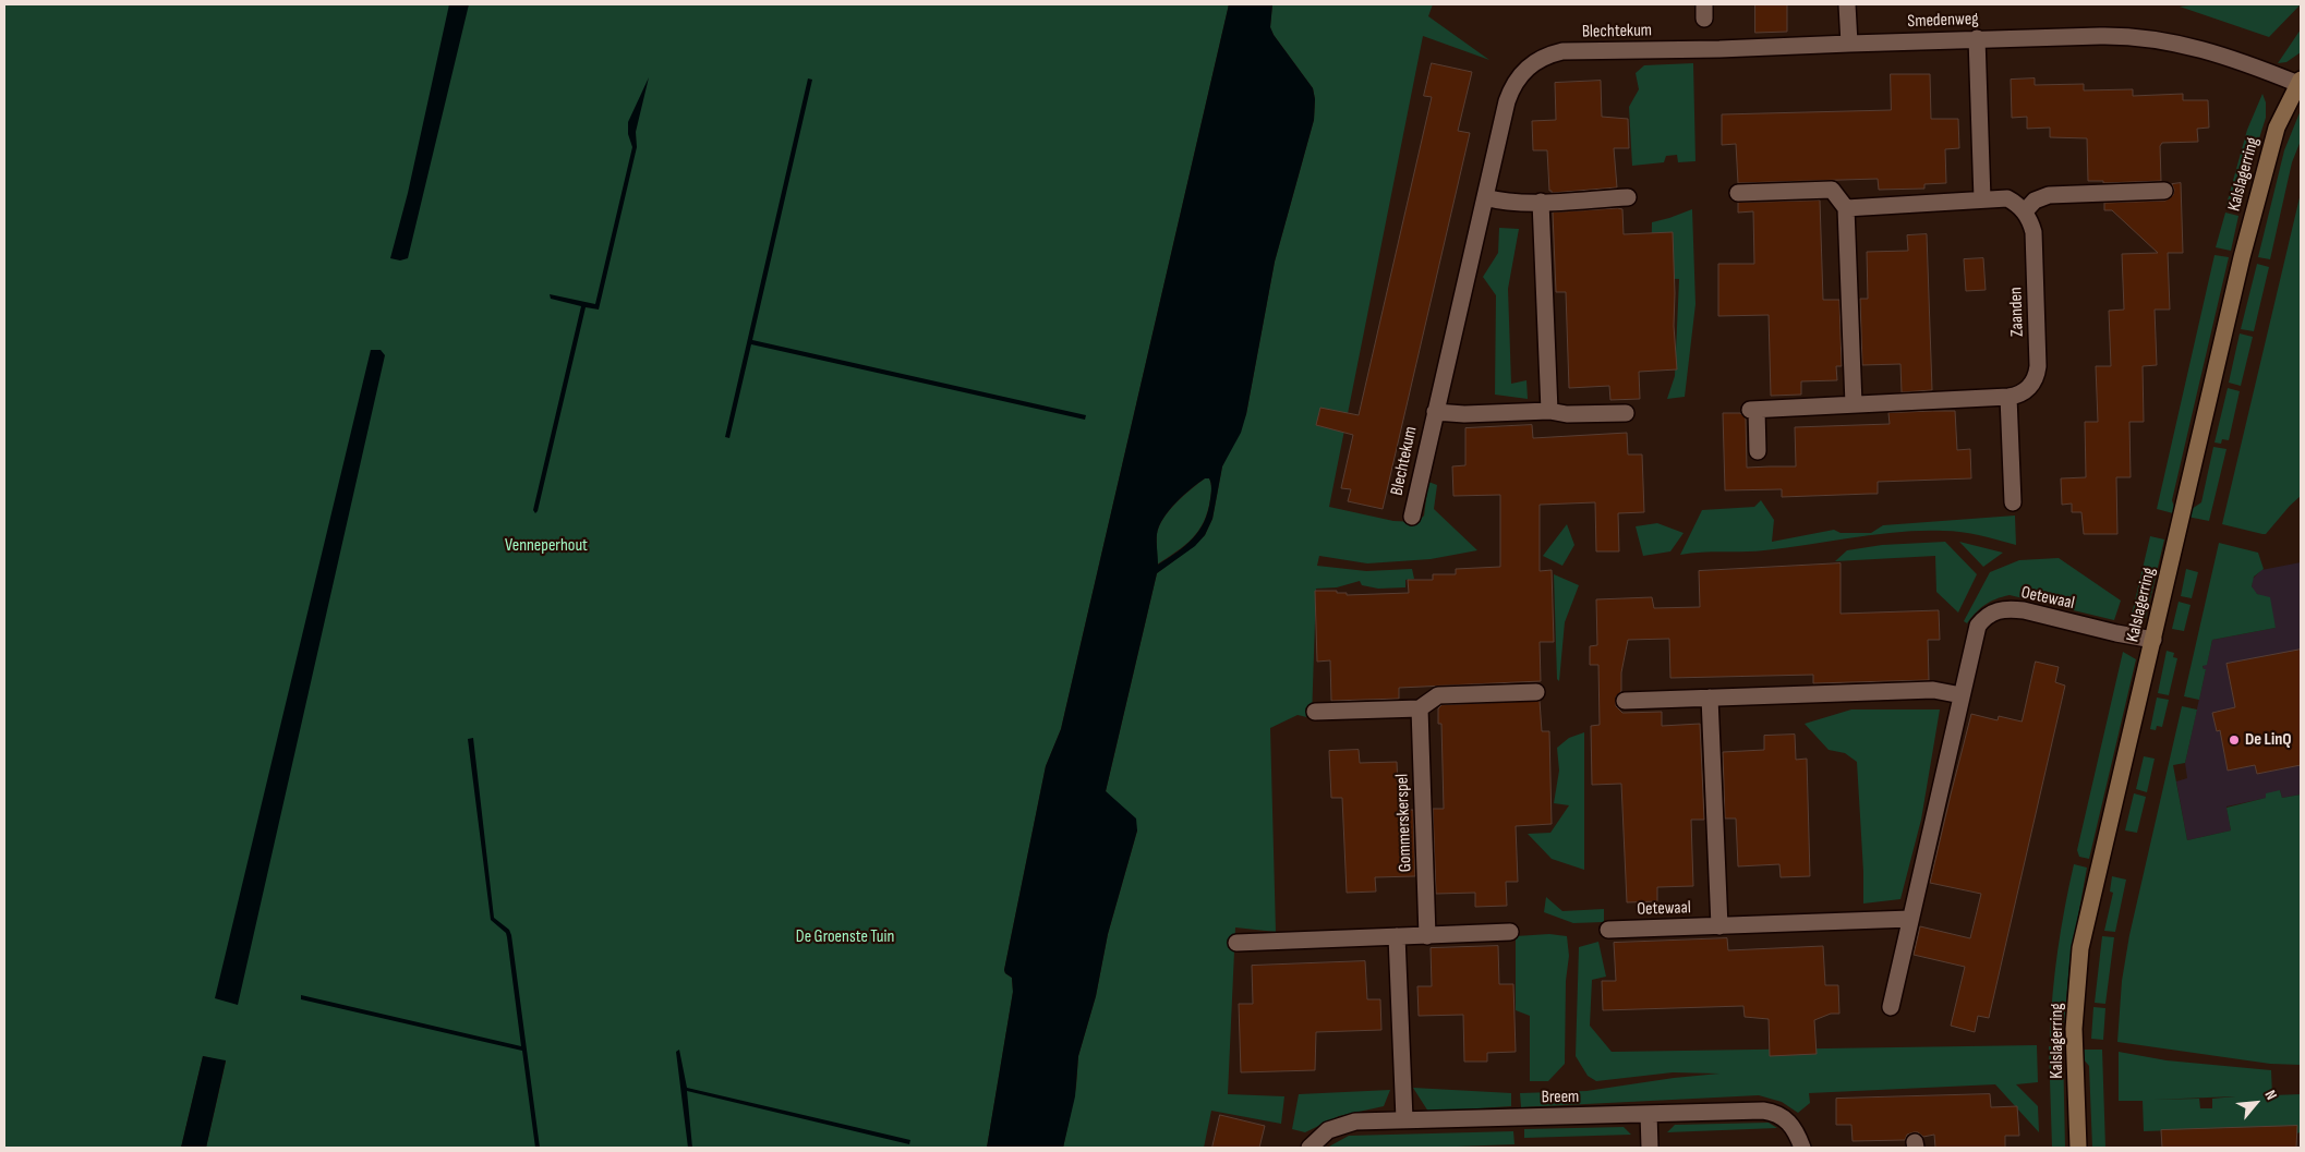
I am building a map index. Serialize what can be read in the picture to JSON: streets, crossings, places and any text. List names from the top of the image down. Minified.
{"streets":{"street":["Smedenweg","Blechtekum","Kalslagerring","Zaanden","Oetewaal","Gommerskerspel","Breem"]},"crossings":[["Smedenweg","Blechtekum"],["Smedenweg","Kalslagerring"],["Kalslagerring","Oetewaal"]],"parks":["Venneperhout","De Groenste Tuin"],"places":["De LinQ"],"north":"top right"}
